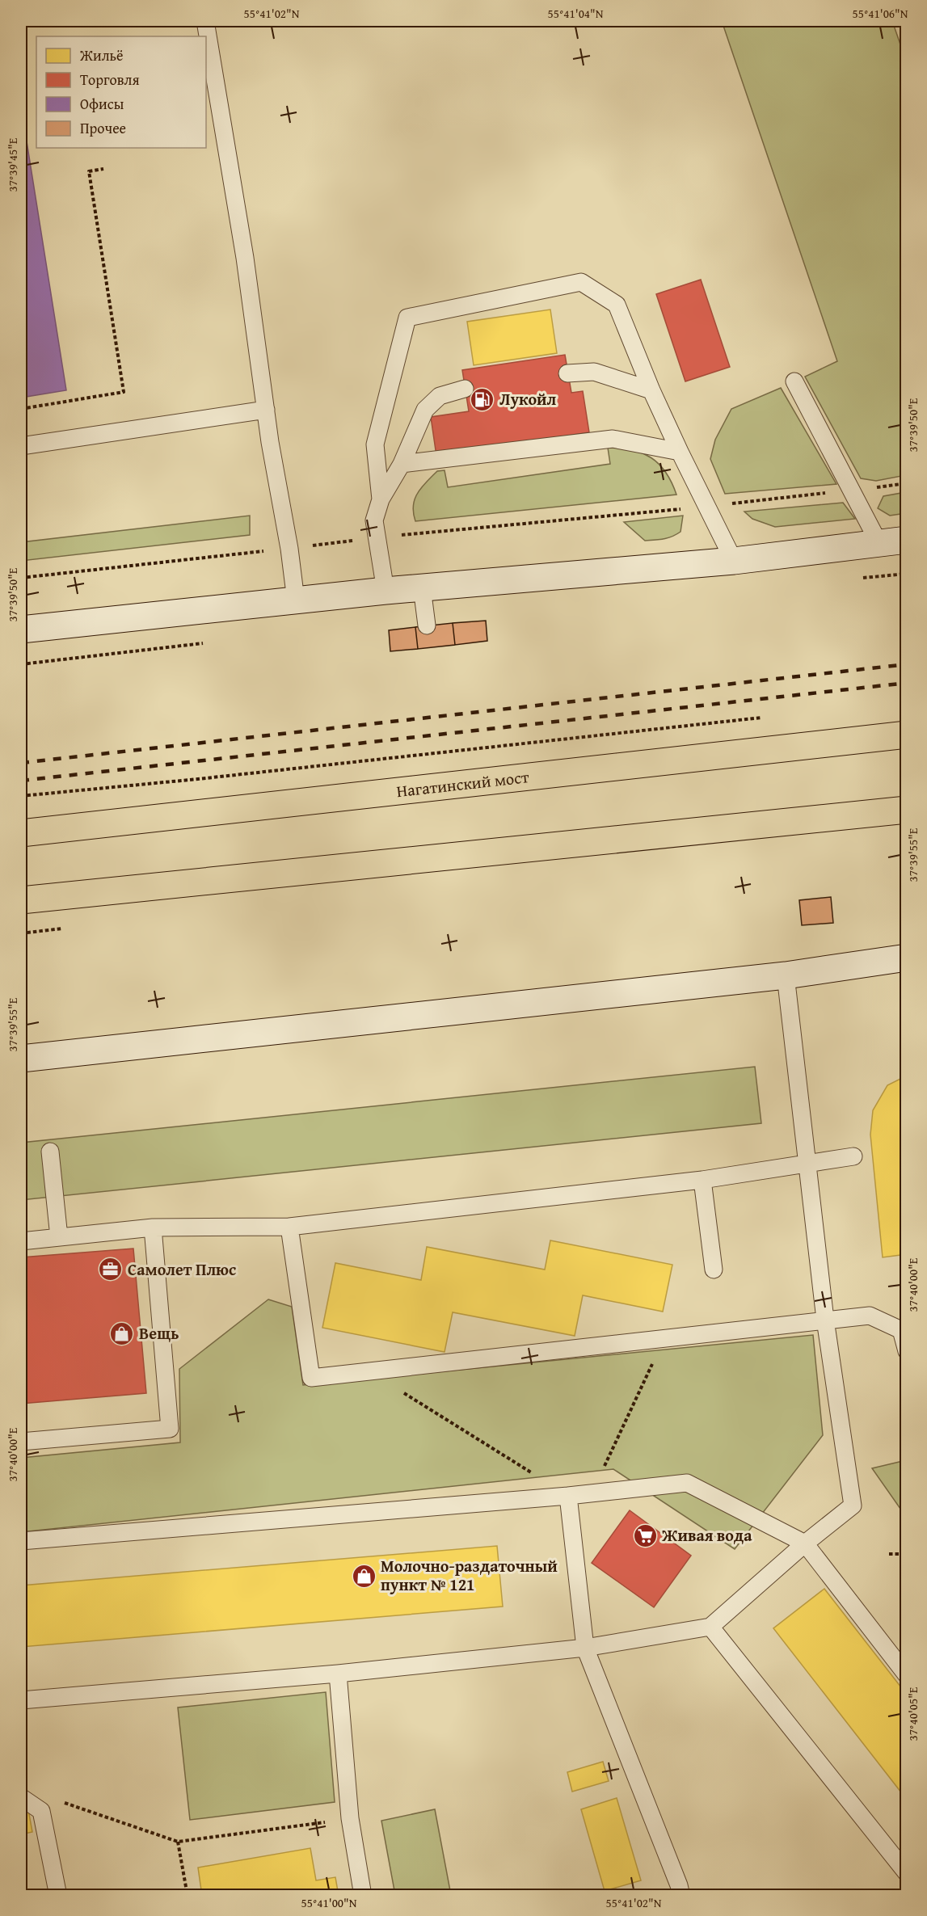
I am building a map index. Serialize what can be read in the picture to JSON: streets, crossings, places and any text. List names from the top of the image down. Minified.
{"streets":{"main road":["Нагатинский мост"]},"places":{"fuel station":["Лукойл"],"office":["Самолет Плюс"],"shop":["Вещь","Молочно-раздаточный пункт № 121"],"supermarket":["Живая вода"]},"legend":["Жильё","Торговля","Офисы","Прочее"],"coordinates":["55°41'02\"N","55°41'04\"N","55°41'06\"N","37°39'45\"E","37°39'50\"E","37°39'55\"E","37°40'00\"E","37°40'05\"E","55°41'00\"N"]}
